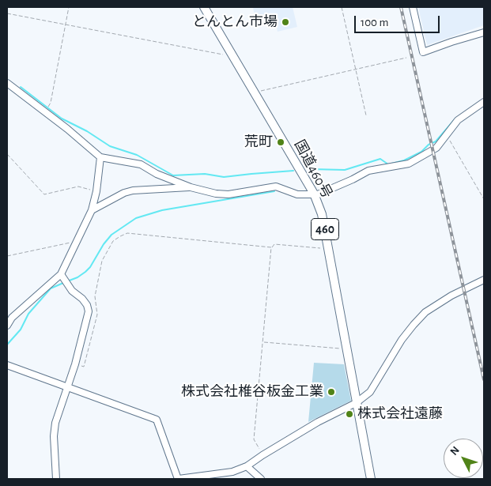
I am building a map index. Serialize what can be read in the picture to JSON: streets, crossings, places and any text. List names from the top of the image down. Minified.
{"streets":{"highway":["国道460号","460"]},"places":["とんとん市場","荒町","株式会社椎谷板金工業","株式会社遠藤"],"scale_bar":"100 m","north":"top left"}
